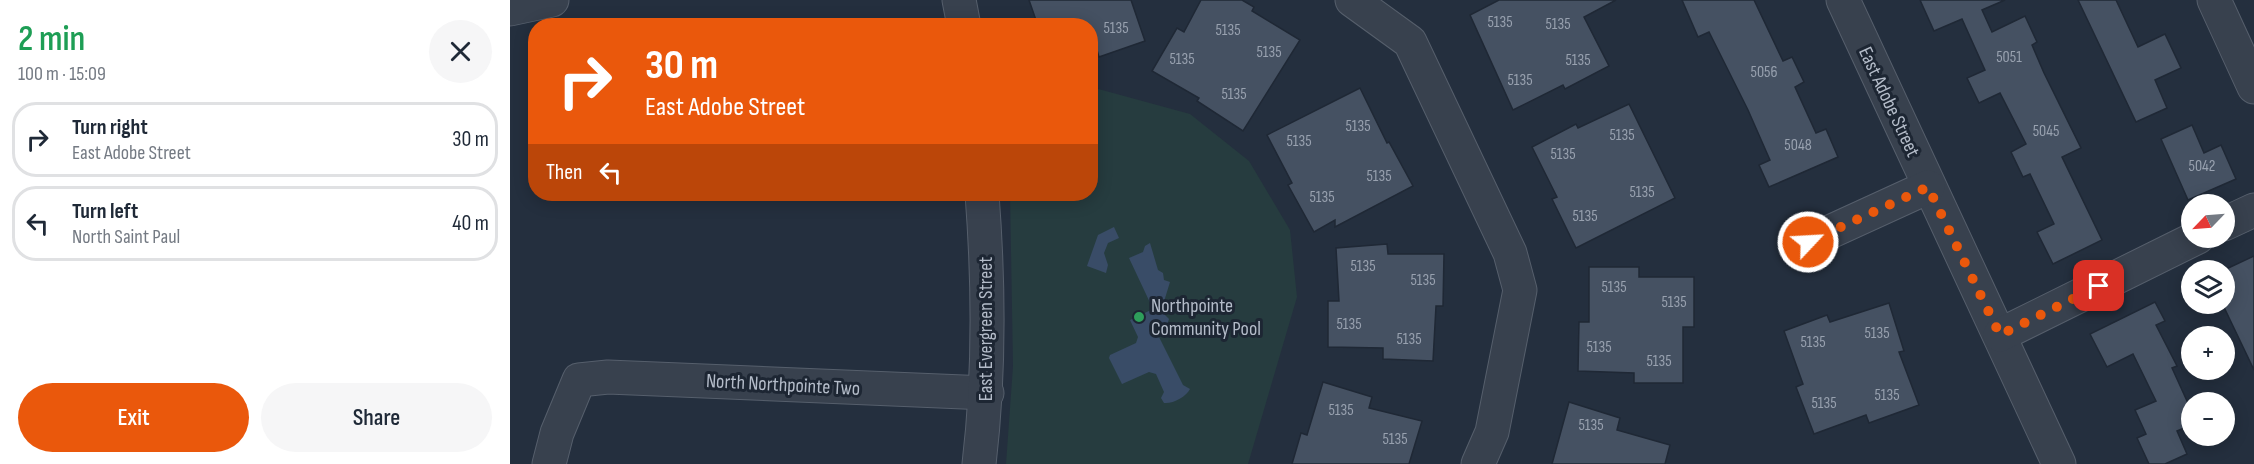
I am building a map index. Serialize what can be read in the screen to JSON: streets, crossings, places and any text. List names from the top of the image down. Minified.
{"streets":{"street":["East Adobe Street","East Evergreen Street","North Northpointe Two"]},"crossings":[["East Evergreen Street","North Northpointe Two"]],"places":["Northpointe Community Pool"],"house_numbers":["5135","5135","5135","5135","5135","5051","5135","5135","5056","5135","5135","5135","5045","5135","5135","5048","5135","5042","5135","5135","5135","5135","5135","5135","5135","5135","5135","5135","5135","5135","5135","5135","5135","5135","5135","5135","5135"],"north":"bottom left","page":{"heading":["2 min","100 m · 15:09"],"turn":["30 m","East Adobe Street"],"list":[{"name":"Turn right","note":"East Adobe Street","value":"30 m"},{"name":"Turn left","note":"North Saint Paul","value":"40 m"}],"then":"Then","map_buttons":["+","−"],"buttons":["Exit","Share"]}}
